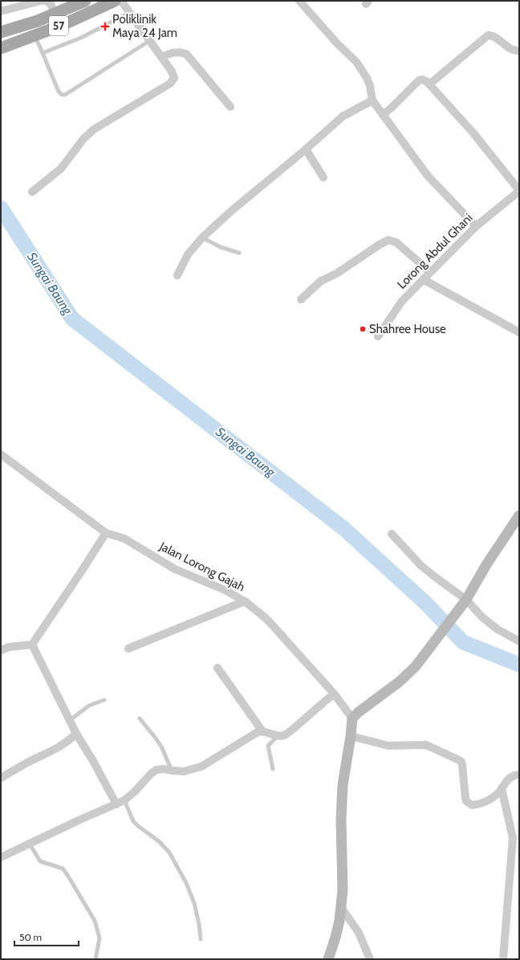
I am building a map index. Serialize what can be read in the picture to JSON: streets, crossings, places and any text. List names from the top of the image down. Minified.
{"streets":{"main road":["57"],"street":["Lorong Abdul Ghani","Jalan Lorong Gajah"]},"water":["Sungai Baung"],"places":{"health":["Poliklinik Maya 24 Jam"],"other":["Shahree House"]},"scale_bar":"50 m"}
